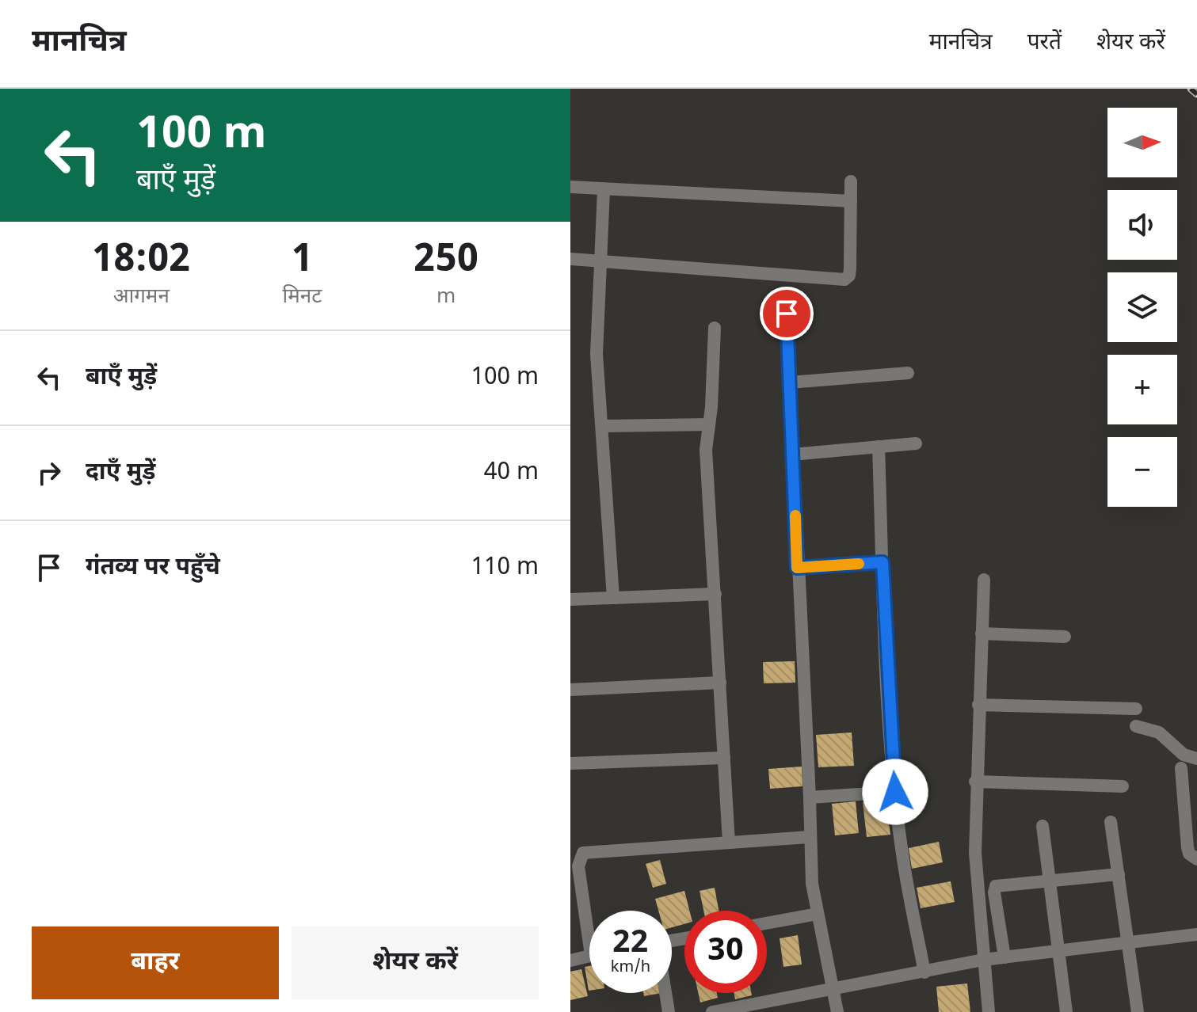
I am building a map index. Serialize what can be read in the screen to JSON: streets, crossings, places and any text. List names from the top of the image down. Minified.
{"north":"right","page":{"header":"मानचित्र","nav":["मानचित्र","परतें","शेयर करें"],"turn":["100 m","बाएँ मुड़ें"],"map_buttons":["+","−"],"eta":["18:02","आगमन","1","मिनट","250","m"],"list":[{"name":"बाएँ मुड़ें","value":"100 m"},{"name":"दाएँ मुड़ें","value":"40 m"},{"name":"गंतव्य पर पहुँचे","value":"110 m"}],"speed":"22 km/h","limit":"30","buttons":["बाहर","शेयर करें"]}}
